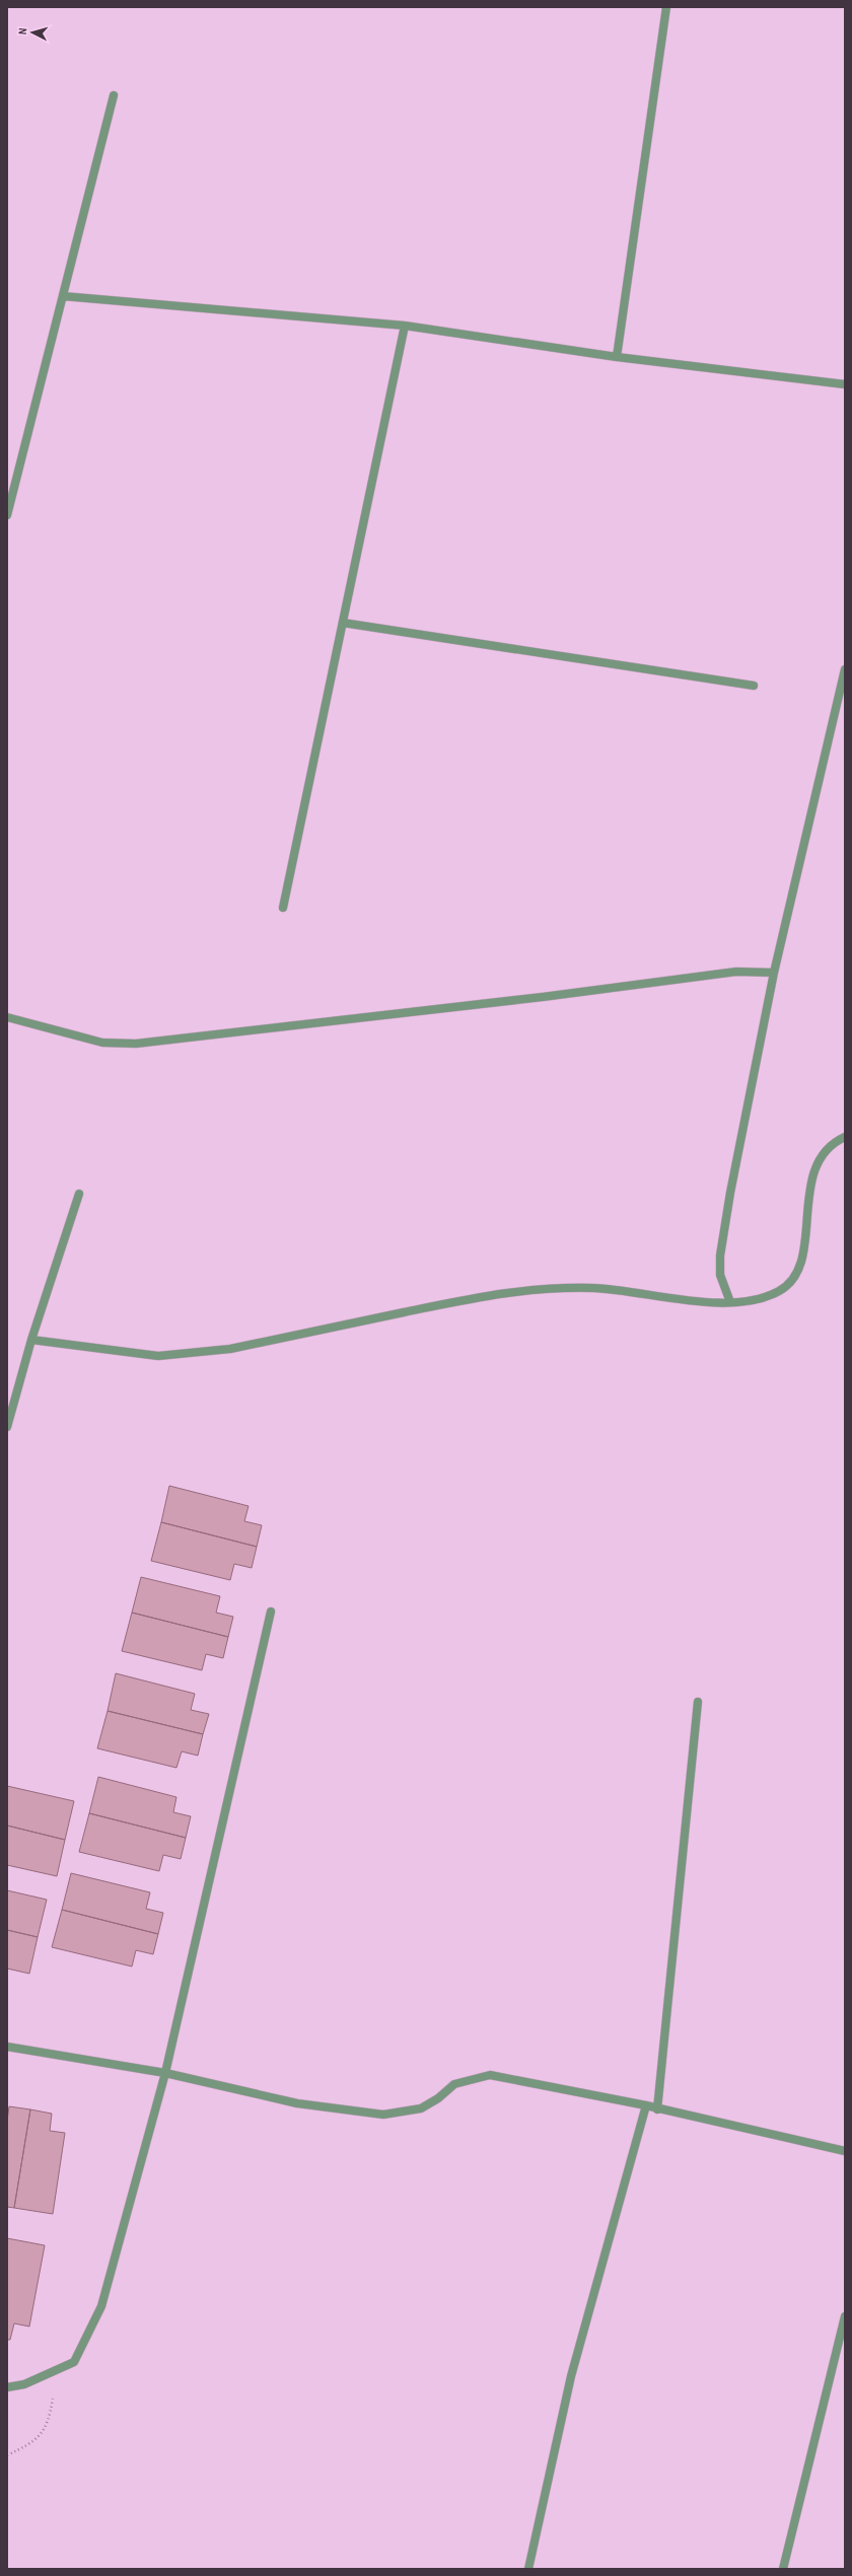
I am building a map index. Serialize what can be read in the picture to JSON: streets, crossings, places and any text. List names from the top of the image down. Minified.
{"north":"left"}
